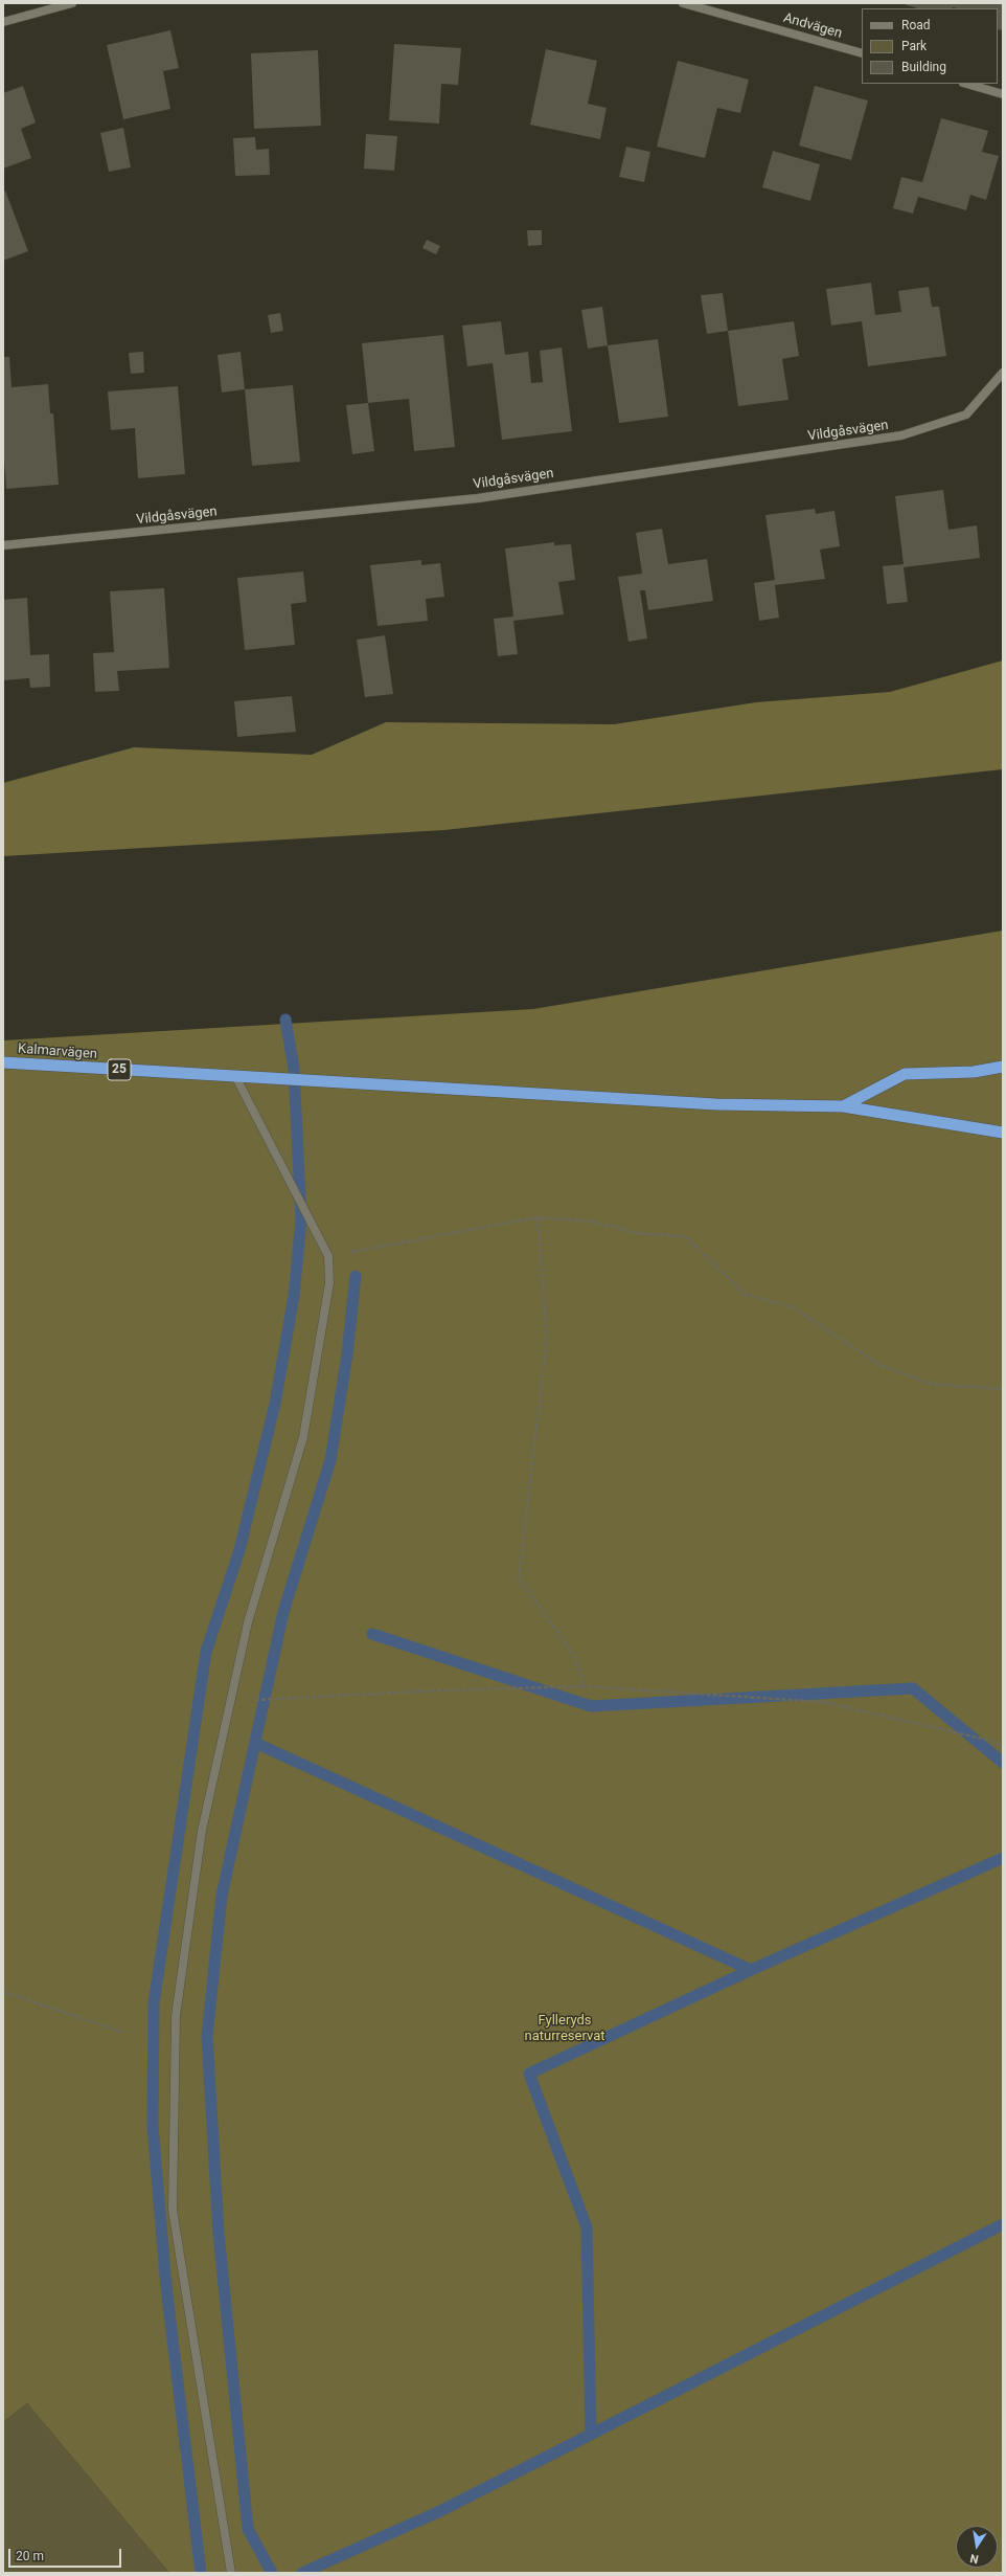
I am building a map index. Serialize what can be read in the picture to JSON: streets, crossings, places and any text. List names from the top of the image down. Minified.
{"streets":{"highway":["Kalmarvägen","25"],"street":["Andvägen","Vildgåsvägen"]},"parks":["Fylleryds naturreservat"],"legend":["Road","Park","Building"],"scale_bar":"20 m","north":"bottom"}
